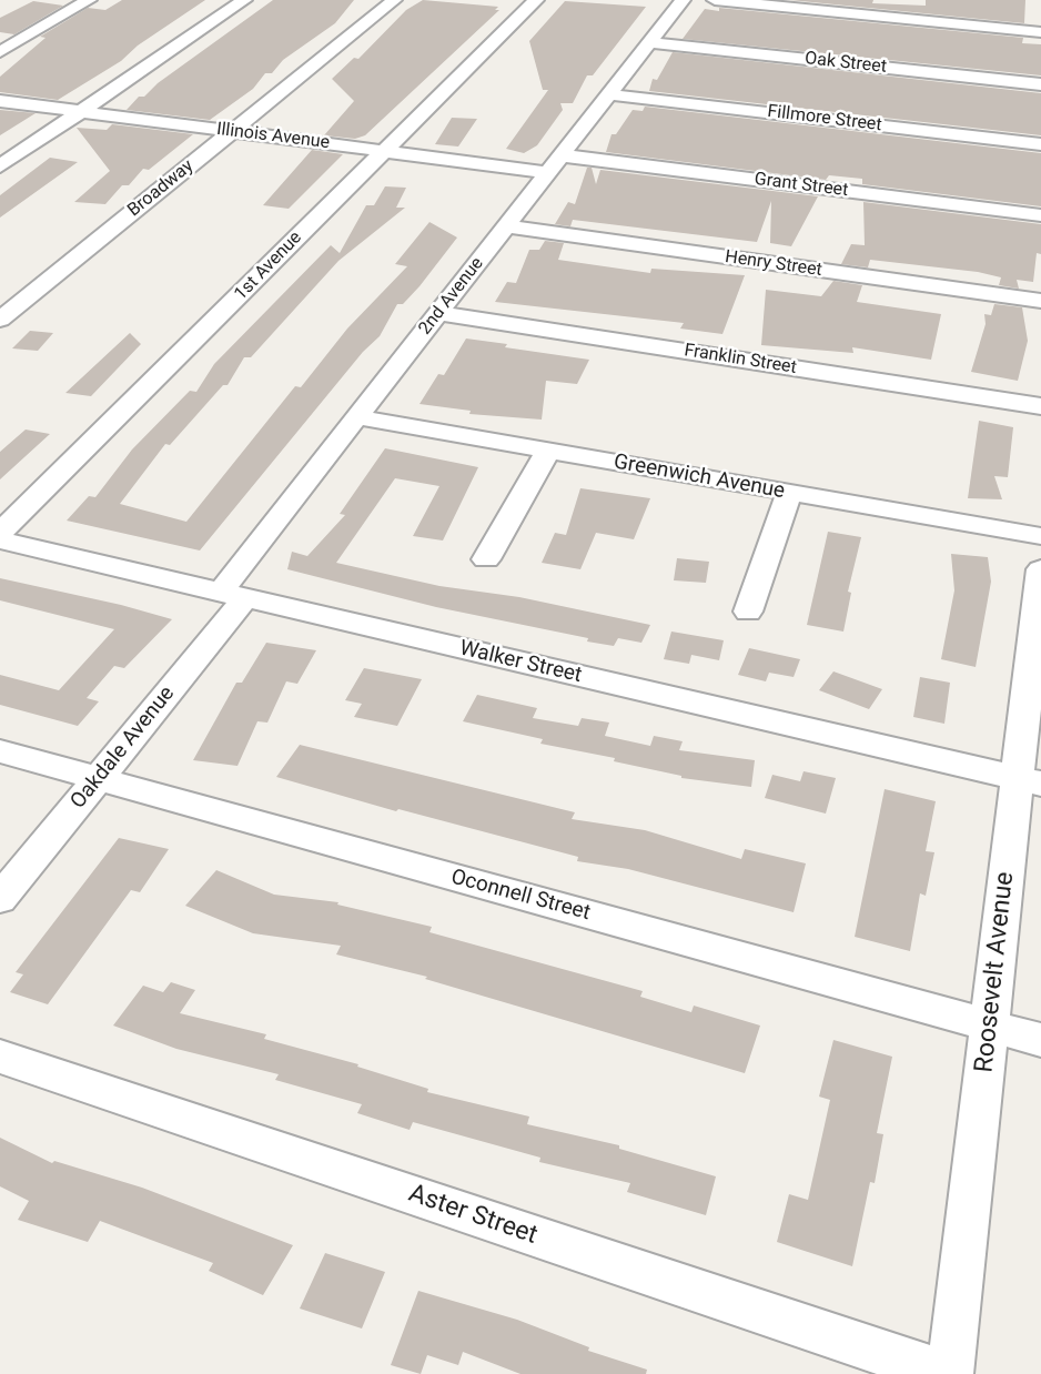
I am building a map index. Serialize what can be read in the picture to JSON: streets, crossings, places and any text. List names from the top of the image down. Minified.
{"streets":{"street":["Oak Street","Fillmore Street","Illinois Avenue","Grant Street","Broadway","Henry Street","1st Avenue","2nd Avenue","Franklin Street","Greenwich Avenue","Walker Street","Oakdale Avenue","Oconnell Street","Roosevelt Avenue","Aster Street"]},"crossings":[["Oak Street","2nd Avenue"],["Fillmore Street","2nd Avenue"],["Illinois Avenue","Broadway"],["Illinois Avenue","1st Avenue"],["Illinois Avenue","2nd Avenue"],["Grant Street","2nd Avenue"],["Henry Street","2nd Avenue"],["2nd Avenue","Franklin Street"],["2nd Avenue","Greenwich Avenue"],["2nd Avenue","Walker Street"],["2nd Avenue","Oakdale Avenue"],["Walker Street","Oakdale Avenue"],["Walker Street","Roosevelt Avenue"],["Oakdale Avenue","Oconnell Street"],["Oconnell Street","Roosevelt Avenue"],["Roosevelt Avenue","Aster Street"]]}
